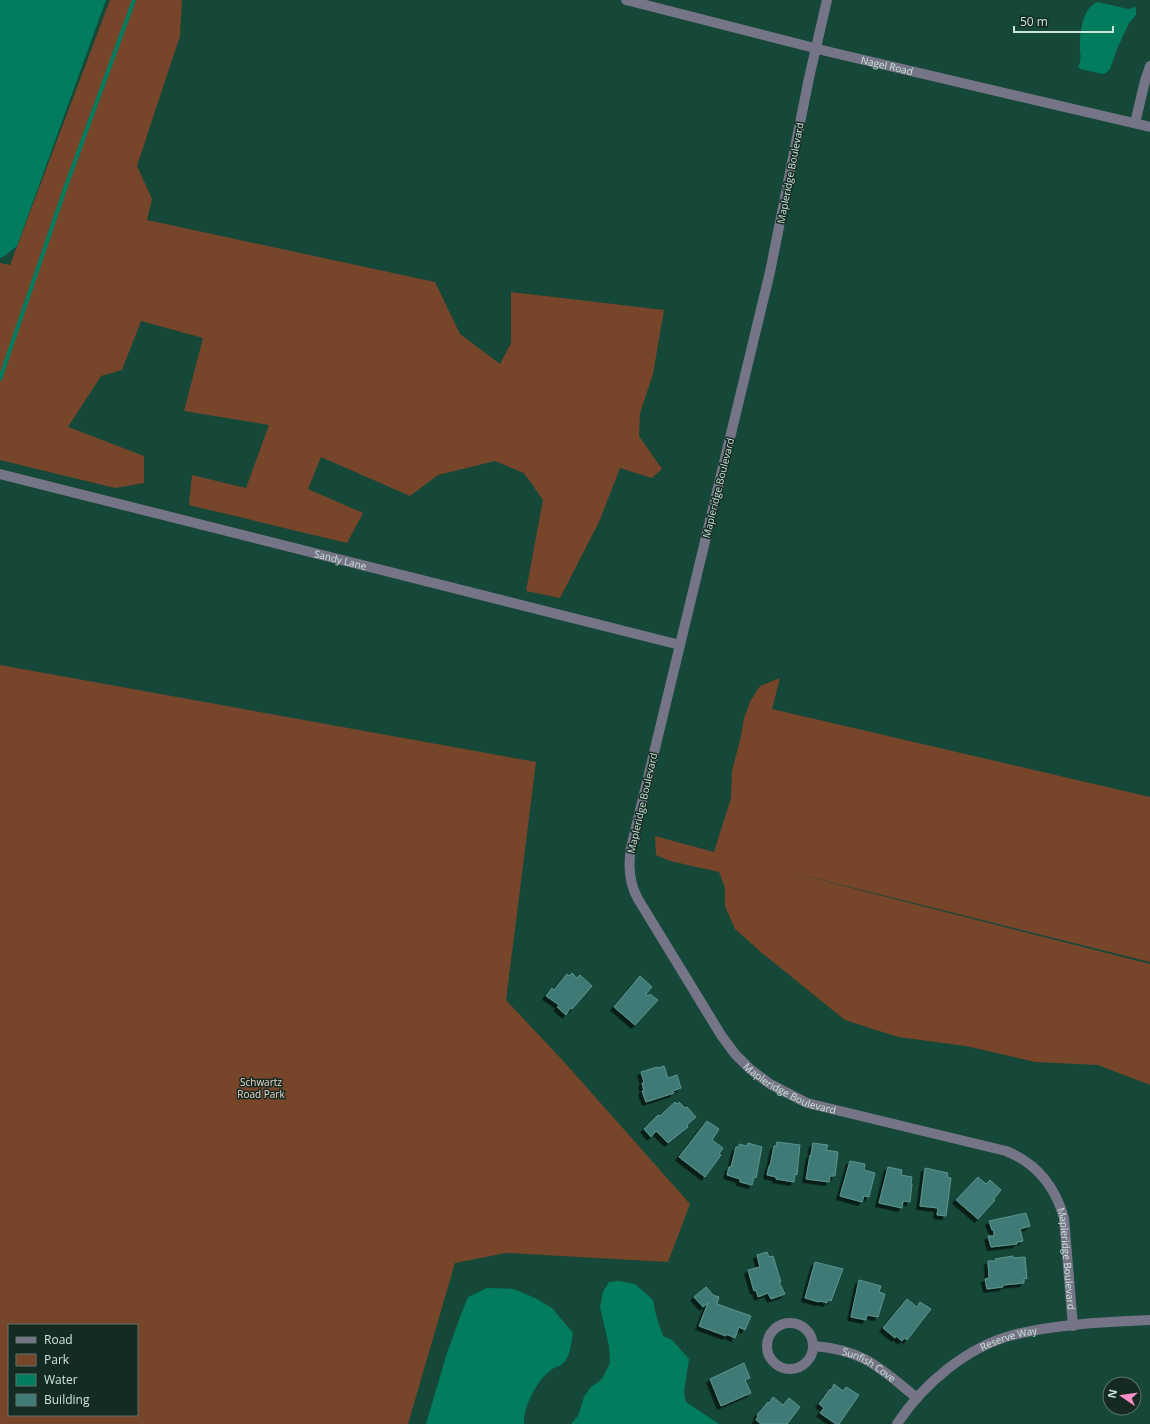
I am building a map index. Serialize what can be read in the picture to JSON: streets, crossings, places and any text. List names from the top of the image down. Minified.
{"streets":{"street":["Nagel Road","Mapleridge Boulevard","Sandy Lane","Reserve Way","Sunfish Cove"]},"crossings":[["Nagel Road","Mapleridge Boulevard"],["Mapleridge Boulevard","Sandy Lane"],["Mapleridge Boulevard","Reserve Way"],["Reserve Way","Sunfish Cove"]],"parks":["Schwartz Road Park"],"legend":["Road","Park","Water","Building"],"scale_bar":"50 m","north":"left"}
